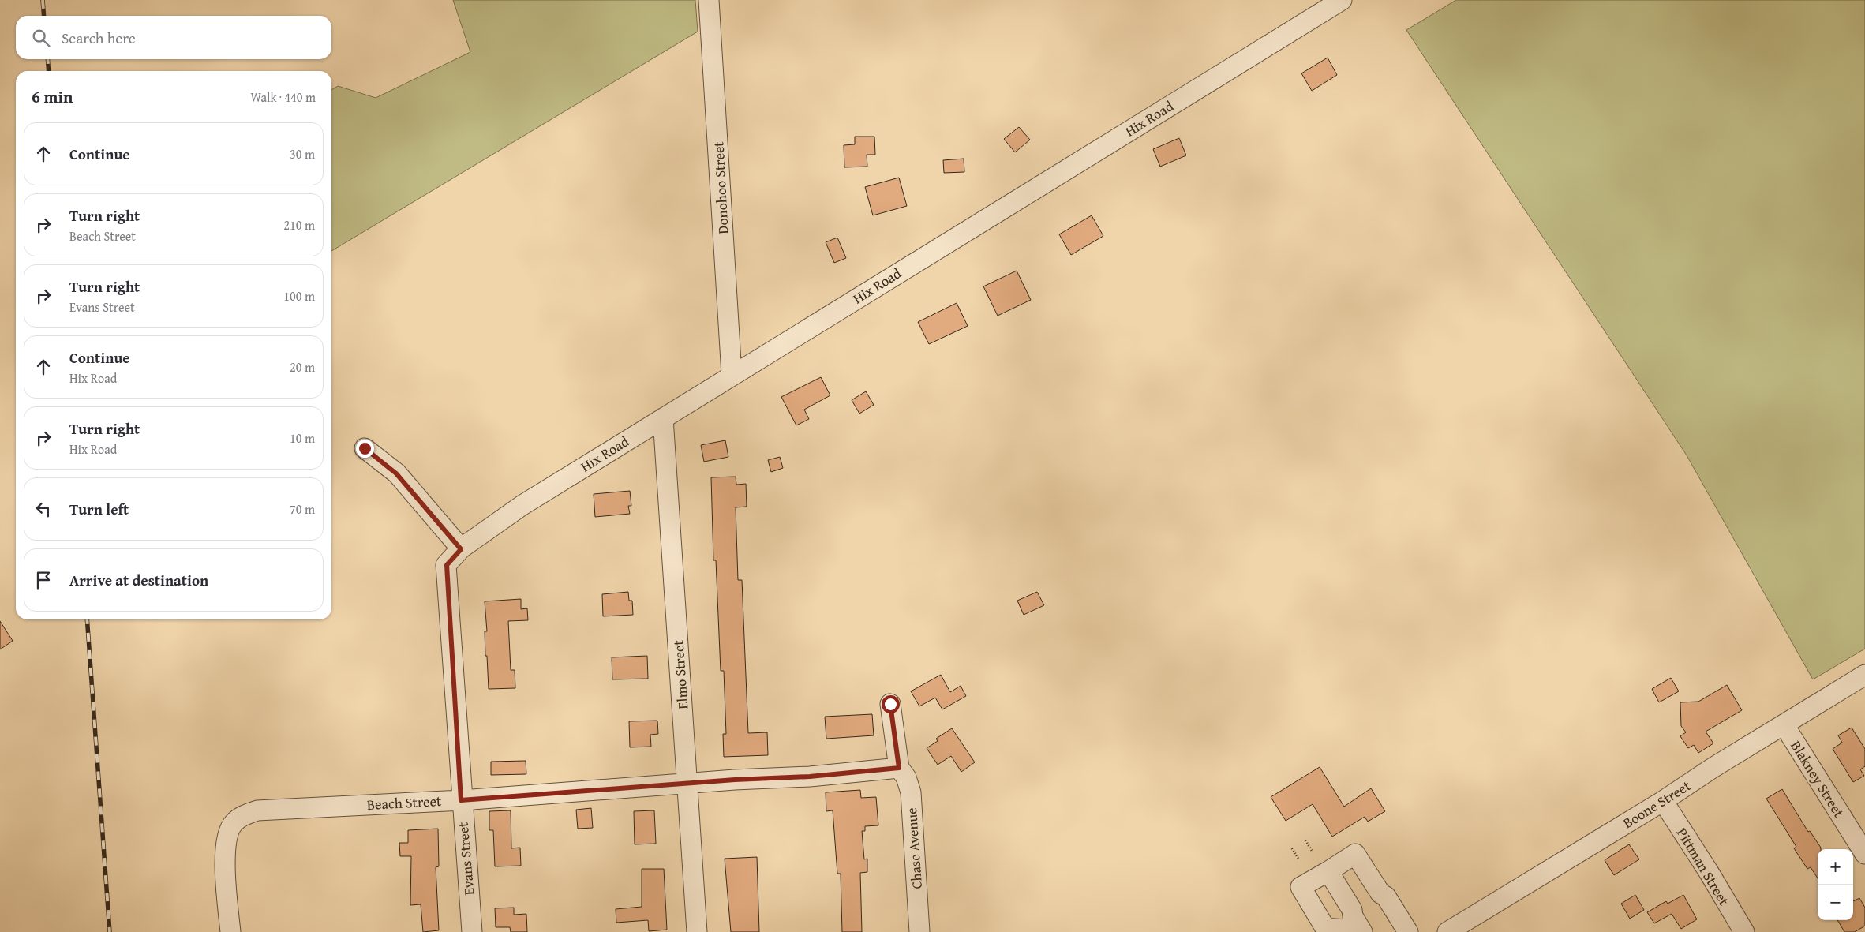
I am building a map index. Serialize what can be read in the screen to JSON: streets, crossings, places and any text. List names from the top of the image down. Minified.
{"streets":{"street":["Hix Road","Donohoo Street","Elmo Street","Blakney Street","Beach Street","Boone Street","Chase Avenue","Evans Street","Pittman Street"]},"crossings":[["Hix Road","Donohoo Street"],["Hix Road","Elmo Street"],["Hix Road","Evans Street"],["Elmo Street","Beach Street"],["Blakney Street","Boone Street"],["Beach Street","Chase Avenue"],["Beach Street","Evans Street"],["Boone Street","Pittman Street"]],"page":{"search":"Search here","heading":["6 min","Walk · 440 m"],"list":[["Continue","30 m"],["Turn right","Beach Street","210 m"],["Turn right","Evans Street","100 m"],["Continue","Hix Road","20 m"],["Turn right","Hix Road","10 m"],["Turn left","70 m"],"Arrive at destination"],"map_buttons":["+","−"]}}
